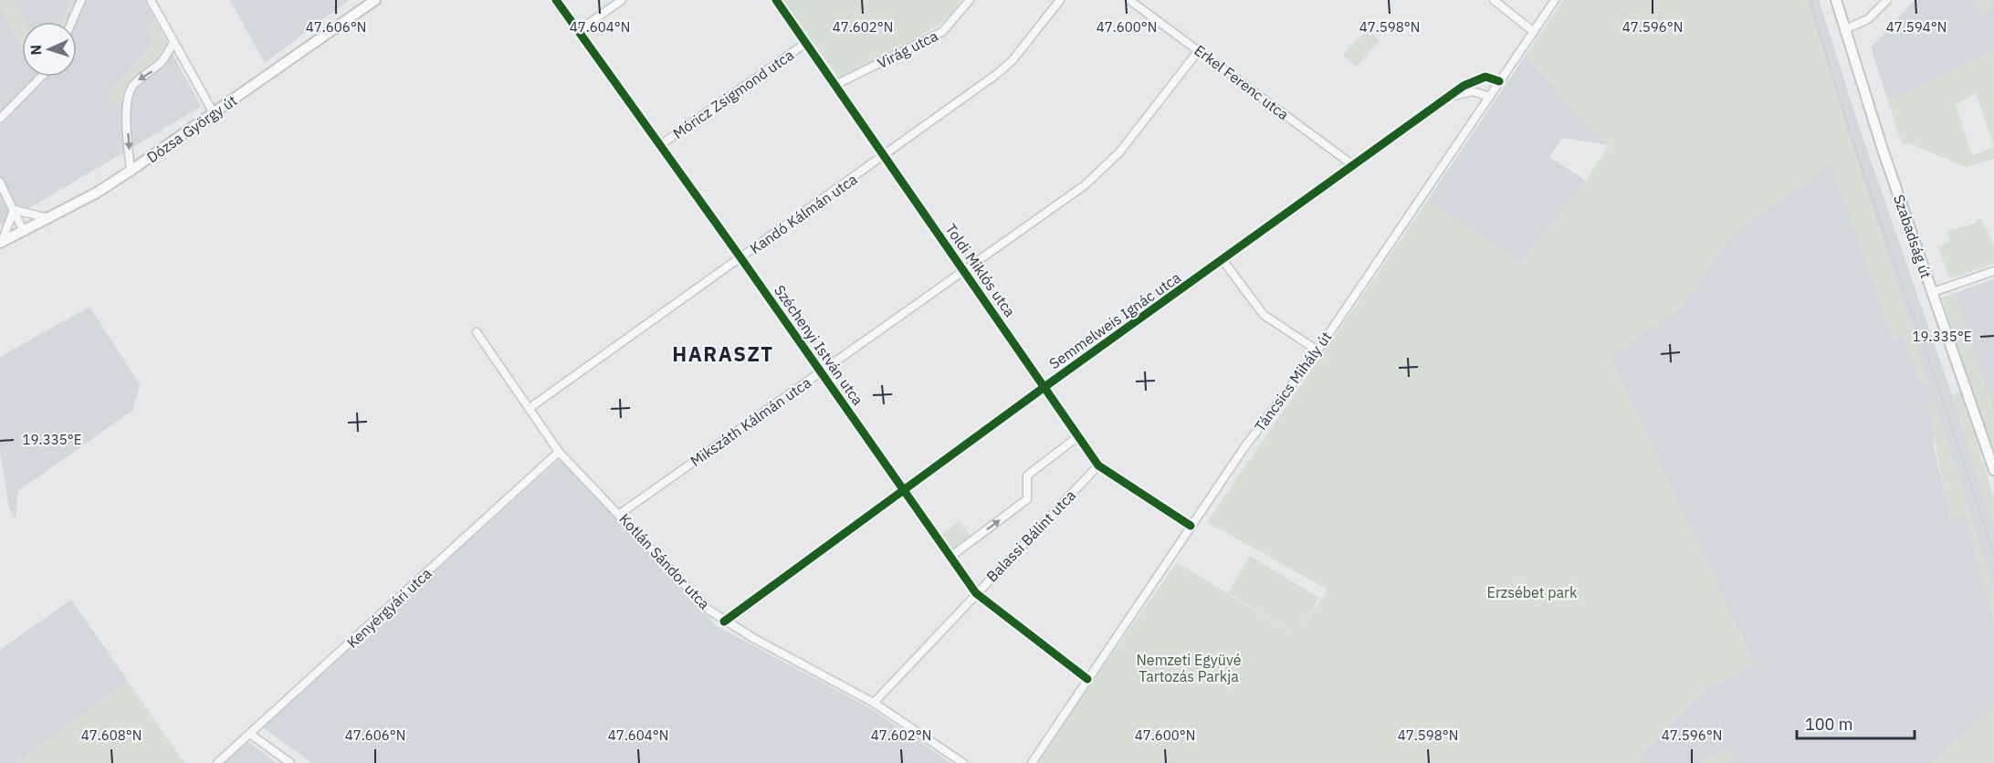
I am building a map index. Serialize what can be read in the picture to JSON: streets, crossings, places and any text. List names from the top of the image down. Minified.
{"streets":{"main road":["Dózsa György út","Szabadság út"],"street":["Virág utca","Erkel Ferenc utca","Móricz Zsigmond utca","Kandó Kálmán utca","Toldi Miklós utca","Semmelweis Ignác utca","Széchenyi István utca","Táncsics Mihály út","Mikszáth Kálmán utca","Balassi Bálint utca","Kotlán Sándor utca","Kenyérgyári utca"]},"crossings":[["Virág utca","Toldi Miklós utca"],["Erkel Ferenc utca","Semmelweis Ignác utca"],["Erkel Ferenc utca","Mikszáth Kálmán utca"],["Móricz Zsigmond utca","Toldi Miklós utca"],["Móricz Zsigmond utca","Széchenyi István utca"],["Kandó Kálmán utca","Toldi Miklós utca"],["Kandó Kálmán utca","Széchenyi István utca"],["Kandó Kálmán utca","Kotlán Sándor utca"],["Toldi Miklós utca","Semmelweis Ignác utca"],["Toldi Miklós utca","Táncsics Mihály út"],["Toldi Miklós utca","Mikszáth Kálmán utca"],["Toldi Miklós utca","Balassi Bálint utca"],["Semmelweis Ignác utca","Széchenyi István utca"],["Semmelweis Ignác utca","Táncsics Mihály út"],["Semmelweis Ignác utca","Kotlán Sándor utca"],["Széchenyi István utca","Táncsics Mihály út"],["Széchenyi István utca","Mikszáth Kálmán utca"],["Széchenyi István utca","Balassi Bálint utca"],["Mikszáth Kálmán utca","Kotlán Sándor utca"],["Balassi Bálint utca","Kotlán Sándor utca"],["Kotlán Sándor utca","Kenyérgyári utca"]],"districts":["HARASZT"],"parks":["Erzsébet park","Nemzeti Együvé Tartozás Parkja"],"scale_bar":"100 m","north":"left","coordinates":["47.606°N","47.604°N","47.602°N","47.600°N","47.598°N","47.596°N","47.594°N","19.335°E","47.608°N"]}
